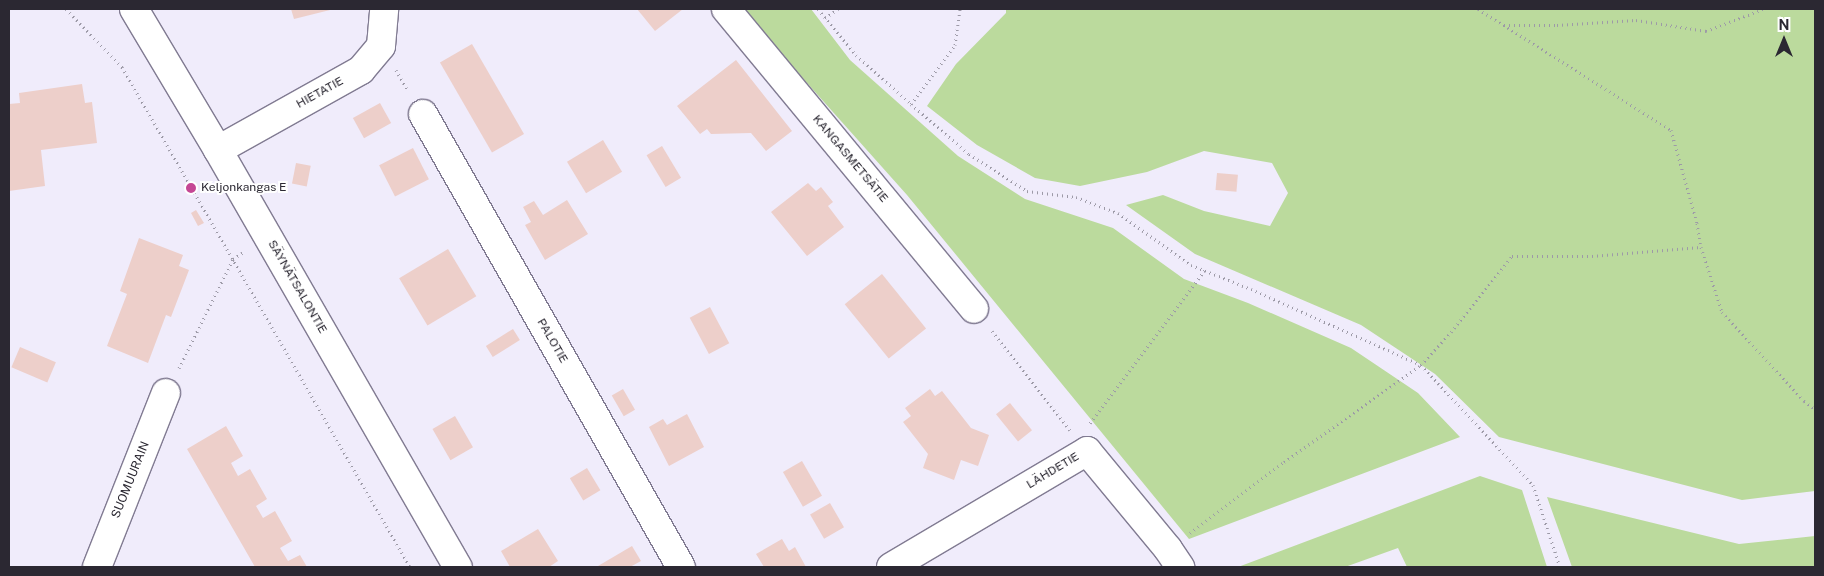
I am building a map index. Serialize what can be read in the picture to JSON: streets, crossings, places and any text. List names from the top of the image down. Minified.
{"streets":{"street":["HIETATIE","KANGASMETSÄTIE","SÄYNÄTSALONTIE","PALOTIE","LÄHDETIE","SUOMUURAIN"]},"crossings":[["HIETATIE","SÄYNÄTSALONTIE"]],"places":["Keljonkangas E"],"north":"top"}
